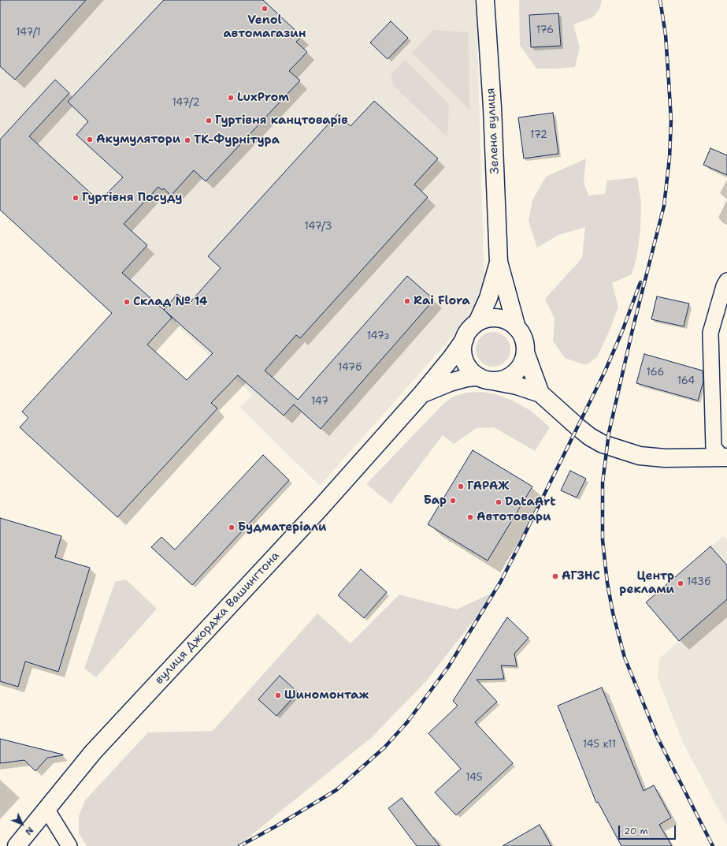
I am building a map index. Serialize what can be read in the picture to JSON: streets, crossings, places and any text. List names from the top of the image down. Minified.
{"streets":{"main road":["Зелена вулиця","вулиця Джорджа Вашингтона"]},"crossings":[["Зелена вулиця","вулиця Джорджа Вашингтона"]],"places":["Venol автомагазин","LuxProm","Гуртівня канцтоварів","Акумулятори","ТК-Фурнітура","Гуртівня Посуду","Rai Flora","Склад № 14","ГАРАЖ","Бар","DataArt","Автотовари","Будматеріали","АГЗНС","Центр реклами","Шиномонтаж"],"house_numbers":["176","147/1","147/2","172","147/3","147з","147б","166","164","147","143б","145 к11","145"],"scale_bar":"20 m","north":"bottom right"}
